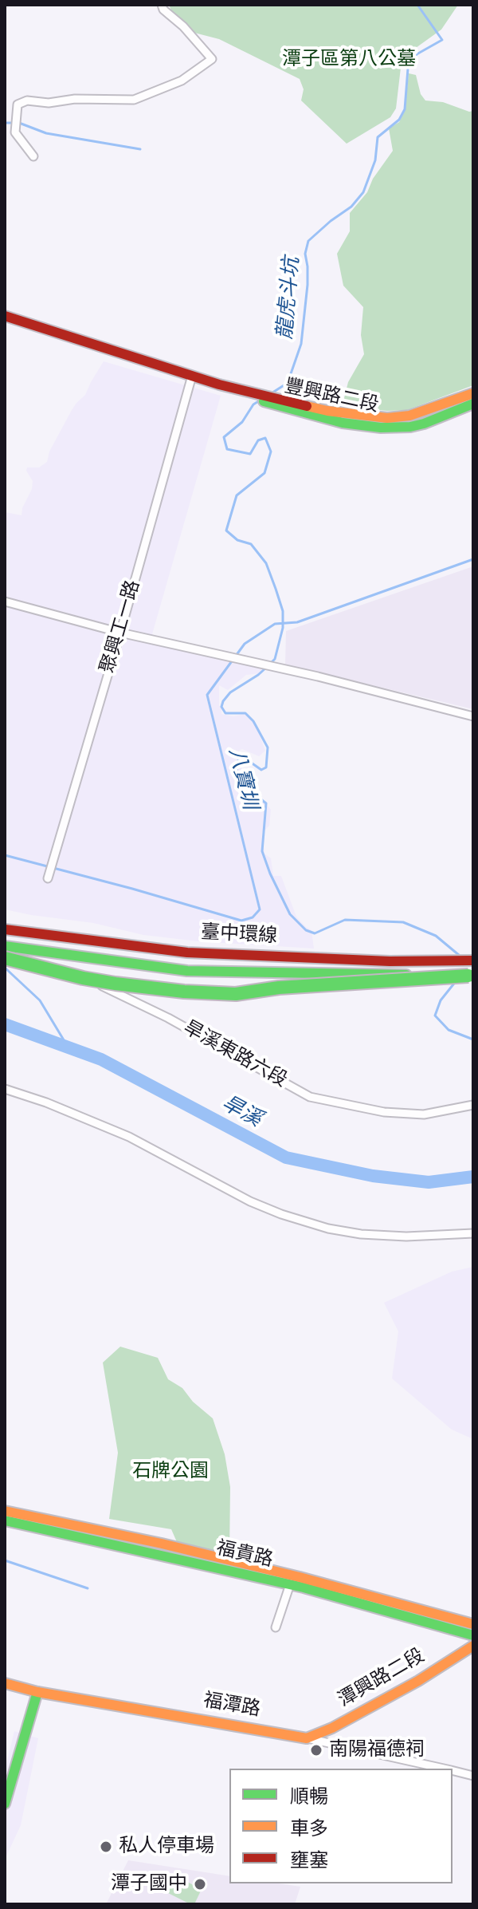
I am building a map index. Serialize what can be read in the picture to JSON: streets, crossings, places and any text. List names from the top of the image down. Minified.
{"streets":{"main road":["豐興路二段","臺中環線","福貴路","潭興路二段","福潭路"],"street":["聚興工一路","旱溪東路六段"]},"crossings":[["豐興路二段","聚興工一路"],["潭興路二段","福潭路"]],"water":["龍虎斗坑","八寶圳","旱溪"],"parks":["潭子區第八公墓","石牌公園"],"places":["南陽福德祠","私人停車場","潭子國中"],"legend":["順暢","車多","壅塞"]}
